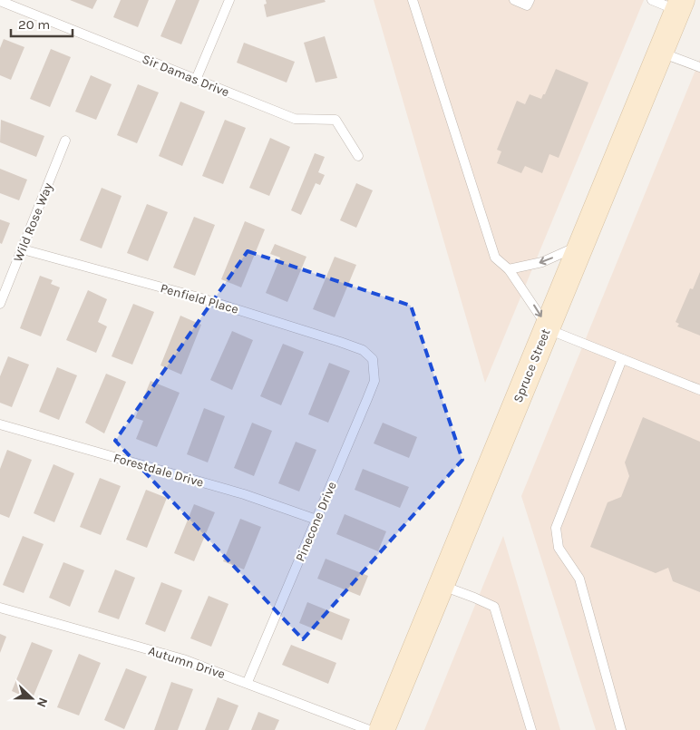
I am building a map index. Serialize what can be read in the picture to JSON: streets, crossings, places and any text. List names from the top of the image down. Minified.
{"streets":{"main road":["Spruce Street"],"lane":["Sir Damas Drive","Wild Rose Way","Penfield Place","Forestdale Drive","Pinecone Drive","Autumn Drive"]},"crossings":[["Wild Rose Way","Penfield Place"],["Penfield Place","Pinecone Drive"],["Forestdale Drive","Pinecone Drive"],["Pinecone Drive","Autumn Drive"]],"scale_bar":"20 m","north":"right"}
